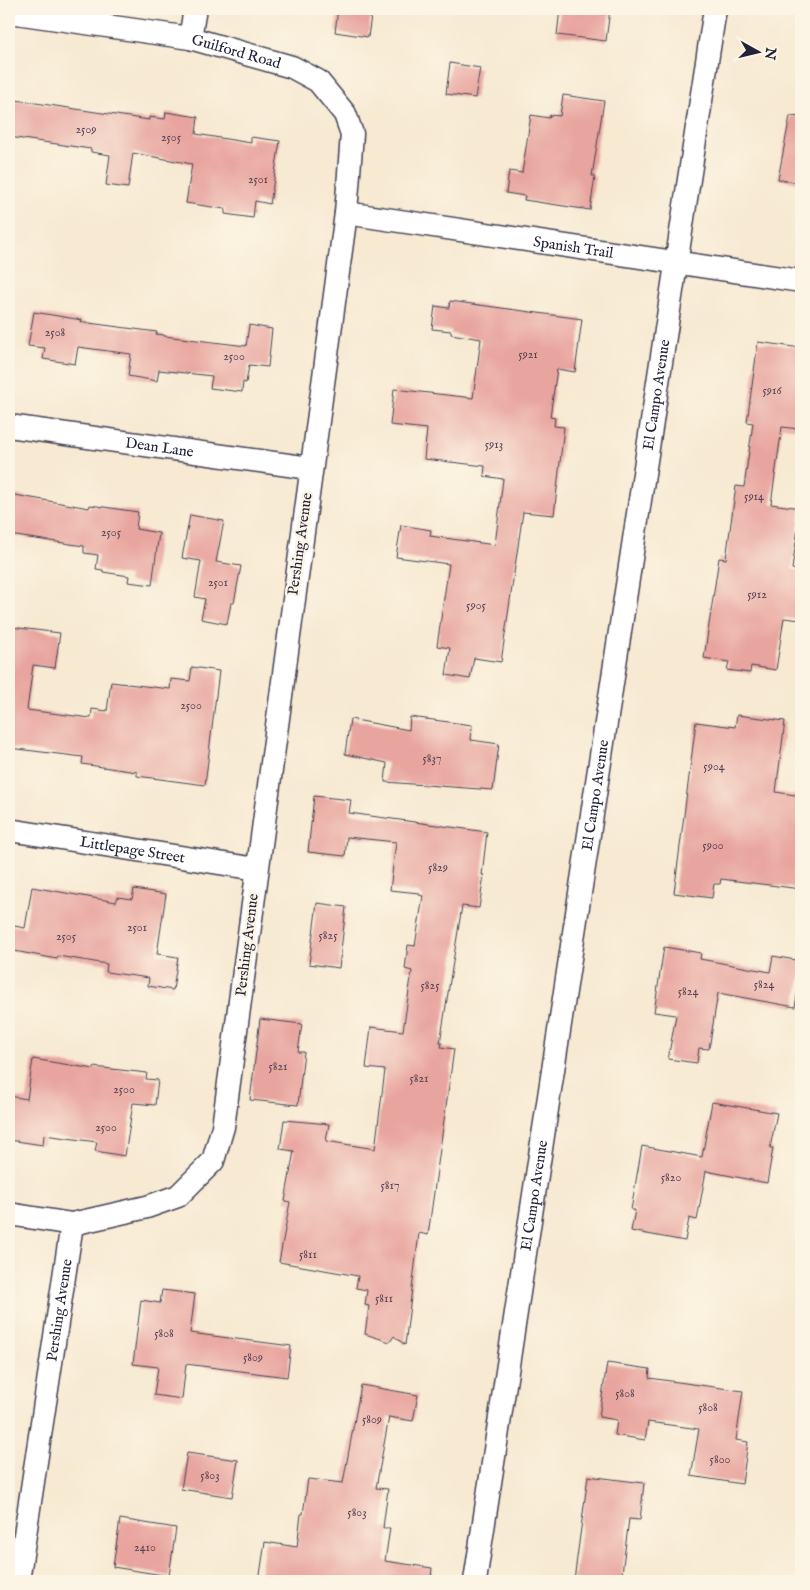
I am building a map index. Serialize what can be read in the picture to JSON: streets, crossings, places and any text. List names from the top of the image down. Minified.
{"streets":{"street":["Guilford Road","Spanish Trail","El Campo Avenue","Dean Lane","Pershing Avenue","Littlepage Street"]},"crossings":[["Guilford Road","Spanish Trail"],["Guilford Road","Pershing Avenue"],["Spanish Trail","El Campo Avenue"],["Spanish Trail","Pershing Avenue"],["Dean Lane","Pershing Avenue"],["Pershing Avenue","Littlepage Street"]],"house_numbers":["2509","2505","2501","2508","5921","2500","5916","5913","5914","2505","2501","5912","5905","2500","5837","5904","5900","5829","2501","5825","2505","5824","5825","5824","5821","5821","2500","2500","5820","5817","5811","5811","5808","5809","5808","5808","5809","5800","5803","5803","2410"],"north":"right"}
